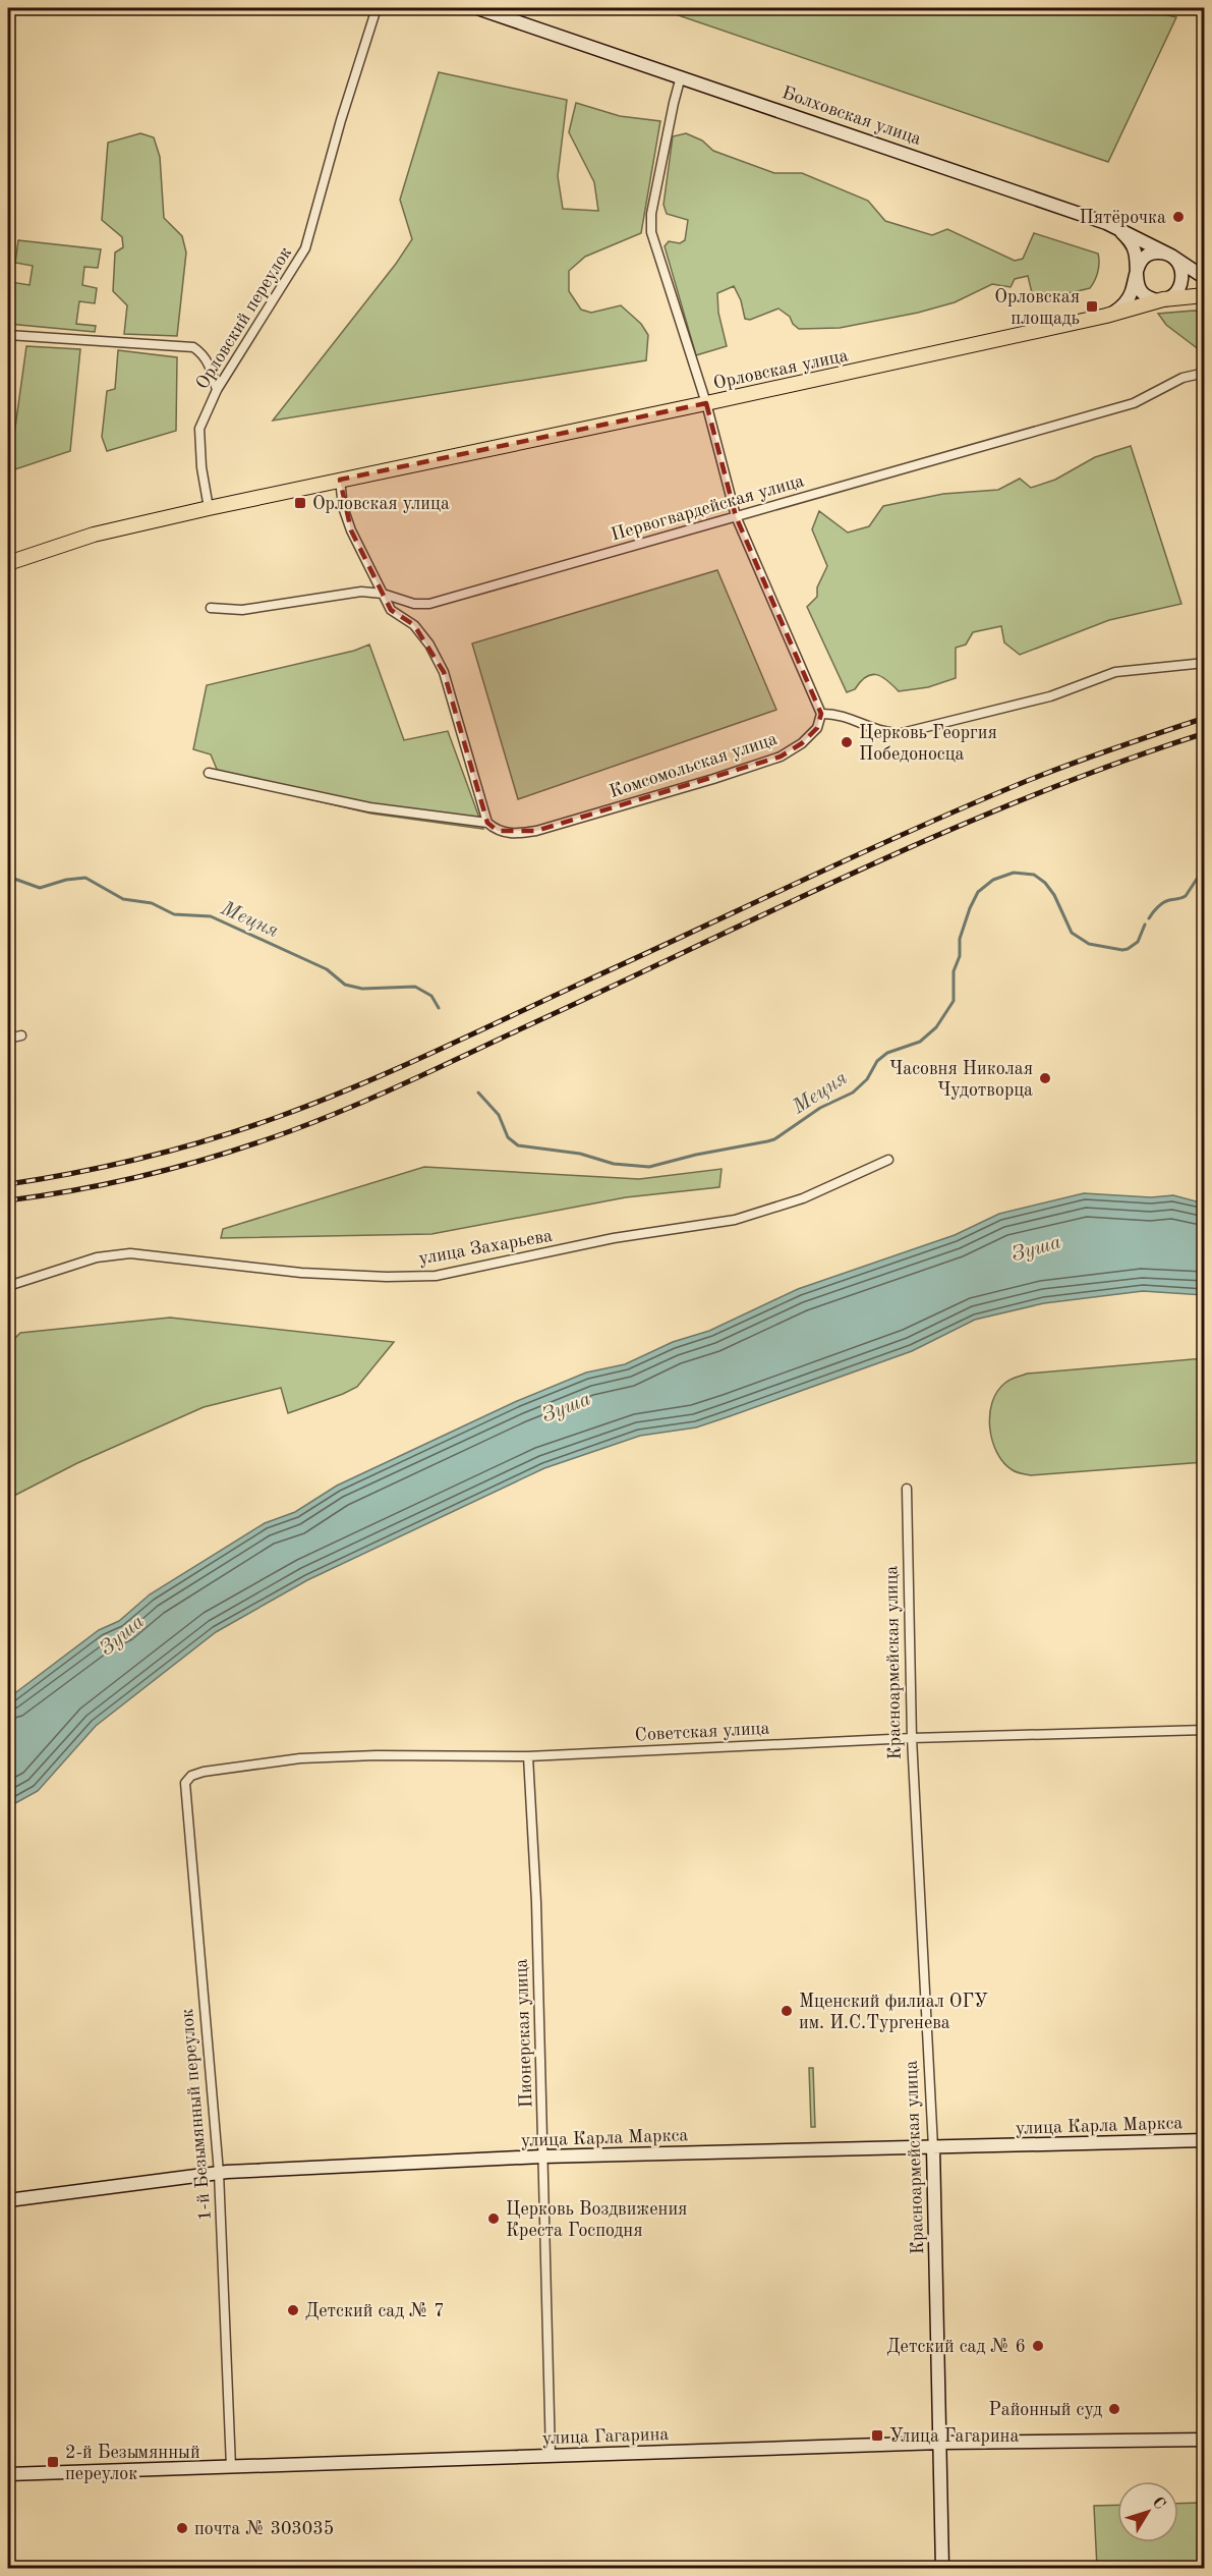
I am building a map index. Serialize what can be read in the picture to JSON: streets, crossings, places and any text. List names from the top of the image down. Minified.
{"streets":{"main road":["Болховская улица","Орловская улица","Красноармейская улица","улица Карла Маркса","улица Гагарина"],"street":["Орловский переулок","Первогвардейская улица","Комсомольская улица","улица Захарьева","Советская улица","Пионерская улица","1-й Безымянный переулок"]},"crossings":[["Болховская улица","Орловская улица"],["Орловский переулок","Орловская улица"],["Красноармейская улица","Советская улица"],["Красноармейская улица","улица Карла Маркса"],["Красноармейская улица","улица Гагарина"],["Советская улица","Пионерская улица"],["Советская улица","1-й Безымянный переулок"],["Пионерская улица","улица Карла Маркса"],["Пионерская улица","улица Гагарина"],["1-й Безымянный переулок","улица Карла Маркса"],["1-й Безымянный переулок","улица Гагарина"]],"water":["Мецня","Зуша"],"places":{"other":["Пятёрочка","Церковь Георгия Победоносца","Часовня Николая Чудотворца","Мценский филиал ОГУ им. И.С.Тургенева","Церковь Воздвижения Креста Господня","Детский сад № 7","Детский сад № 6","Районный суд","почта № 303035"],"transit":["Орловская площадь","Орловская улица","Улица Гагарина","2-й Безымянный переулок"]},"north":"top right"}
